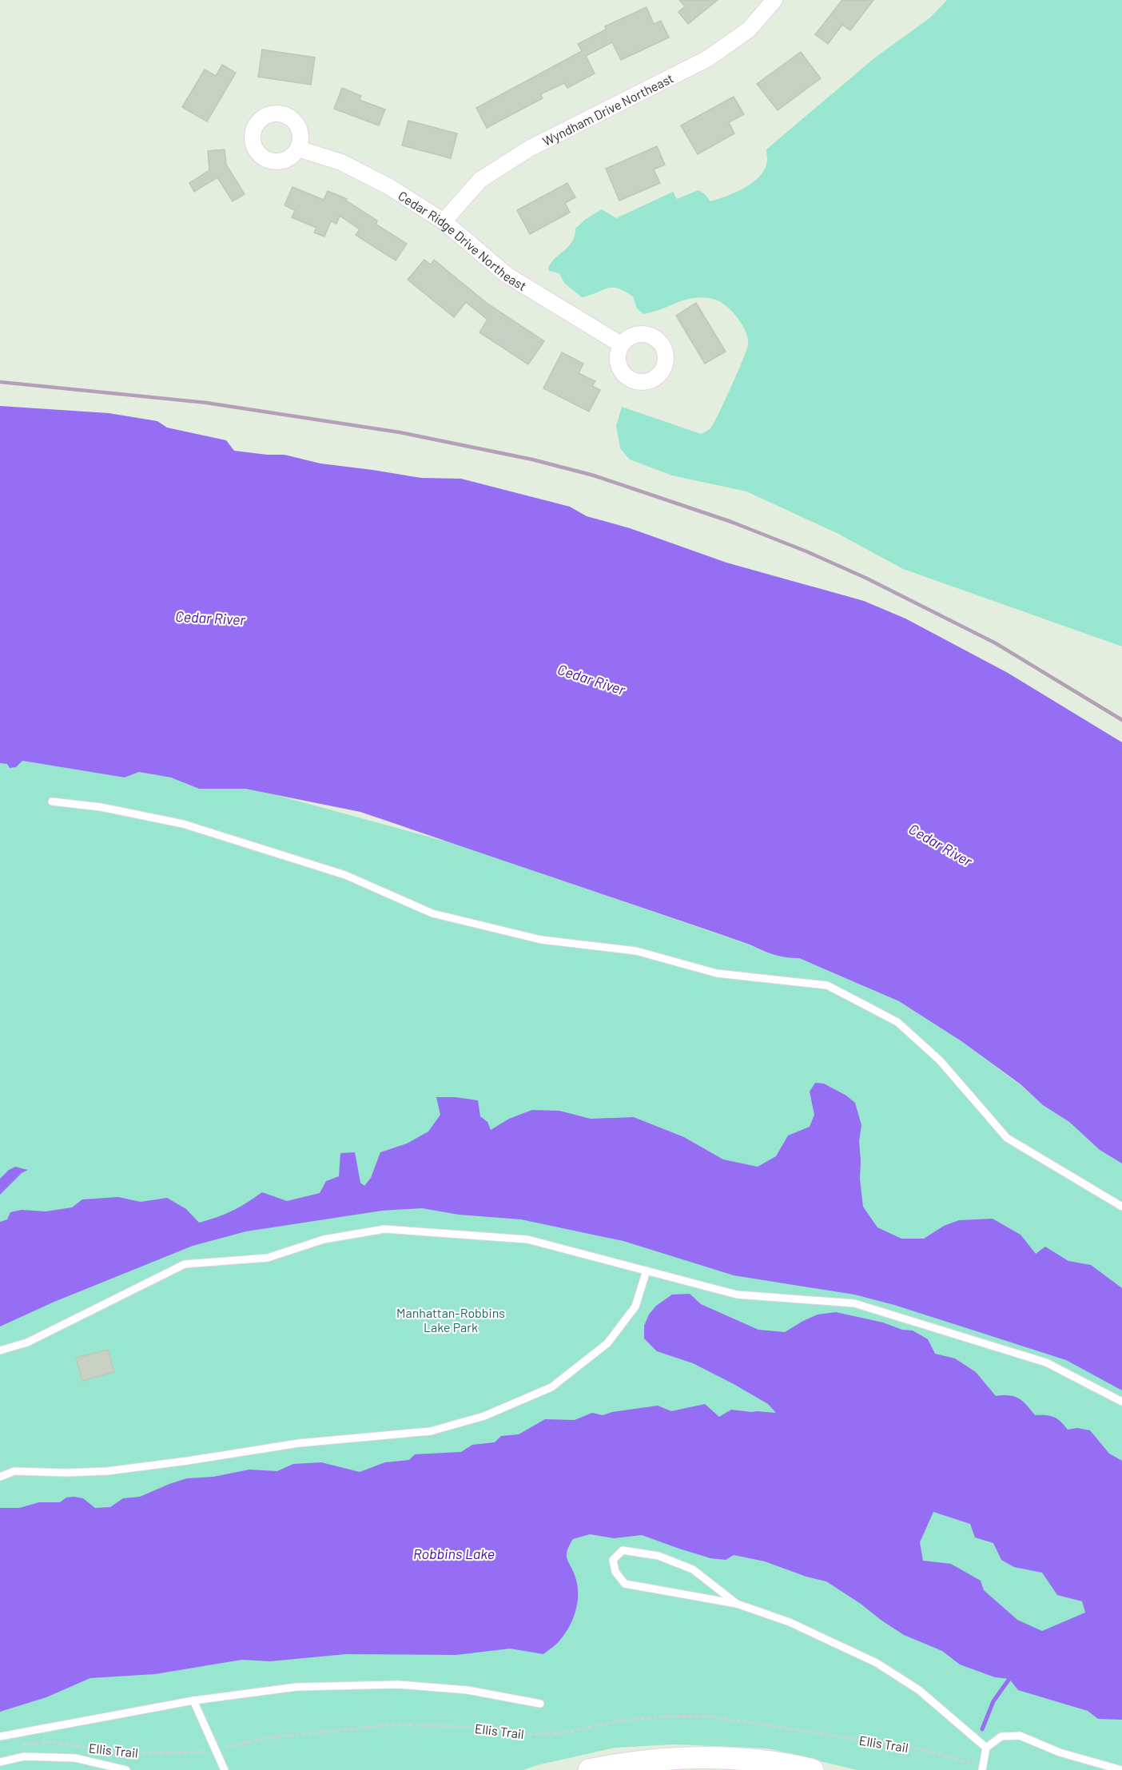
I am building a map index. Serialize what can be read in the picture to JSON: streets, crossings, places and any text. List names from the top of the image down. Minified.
{"streets":{"street":["Wyndham Drive Northeast","Cedar Ridge Drive Northeast"],"path":["Ellis Trail"]},"crossings":[["Wyndham Drive Northeast","Cedar Ridge Drive Northeast"]],"water":["Cedar River","Robbins Lake"],"parks":["Manhattan-Robbins Lake Park"]}
